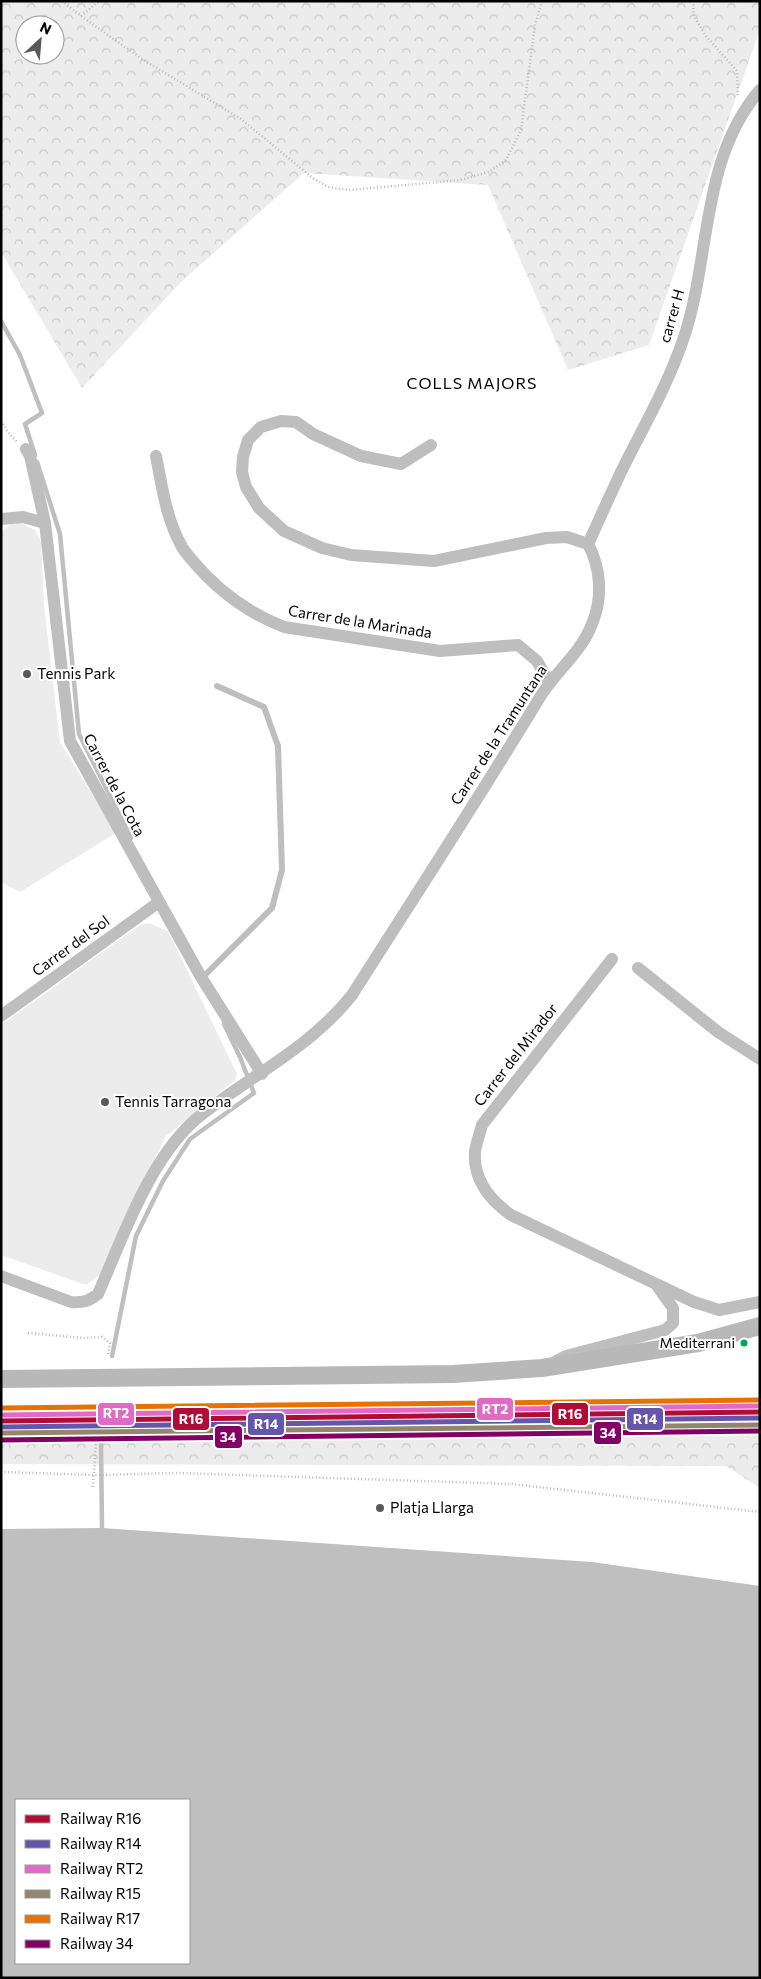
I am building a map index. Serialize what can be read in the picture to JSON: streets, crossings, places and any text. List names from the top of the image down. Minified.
{"streets":{"street":["carrer H","Carrer de la Marinada","Carrer de la Tramuntana","Carrer de la Cota","Carrer del Sol","Carrer del Mirador"]},"crossings":[["carrer H","Carrer de la Tramuntana"],["Carrer de la Marinada","Carrer de la Tramuntana"],["Carrer de la Tramuntana","Carrer de la Cota"],["Carrer de la Cota","Carrer del Sol"]],"districts":["COLLS MAJORS"],"places":["Tennis Park","Tennis Tarragona","Mediterrani","Platja Llarga"],"lines":["rail line R17","rail line RT2","rail line R16","rail line R14","rail line R15","rail line 34"],"legend":["Railway R16","Railway R14","Railway RT2","Railway R15","Railway R17","Railway 34"],"north":"top right"}
